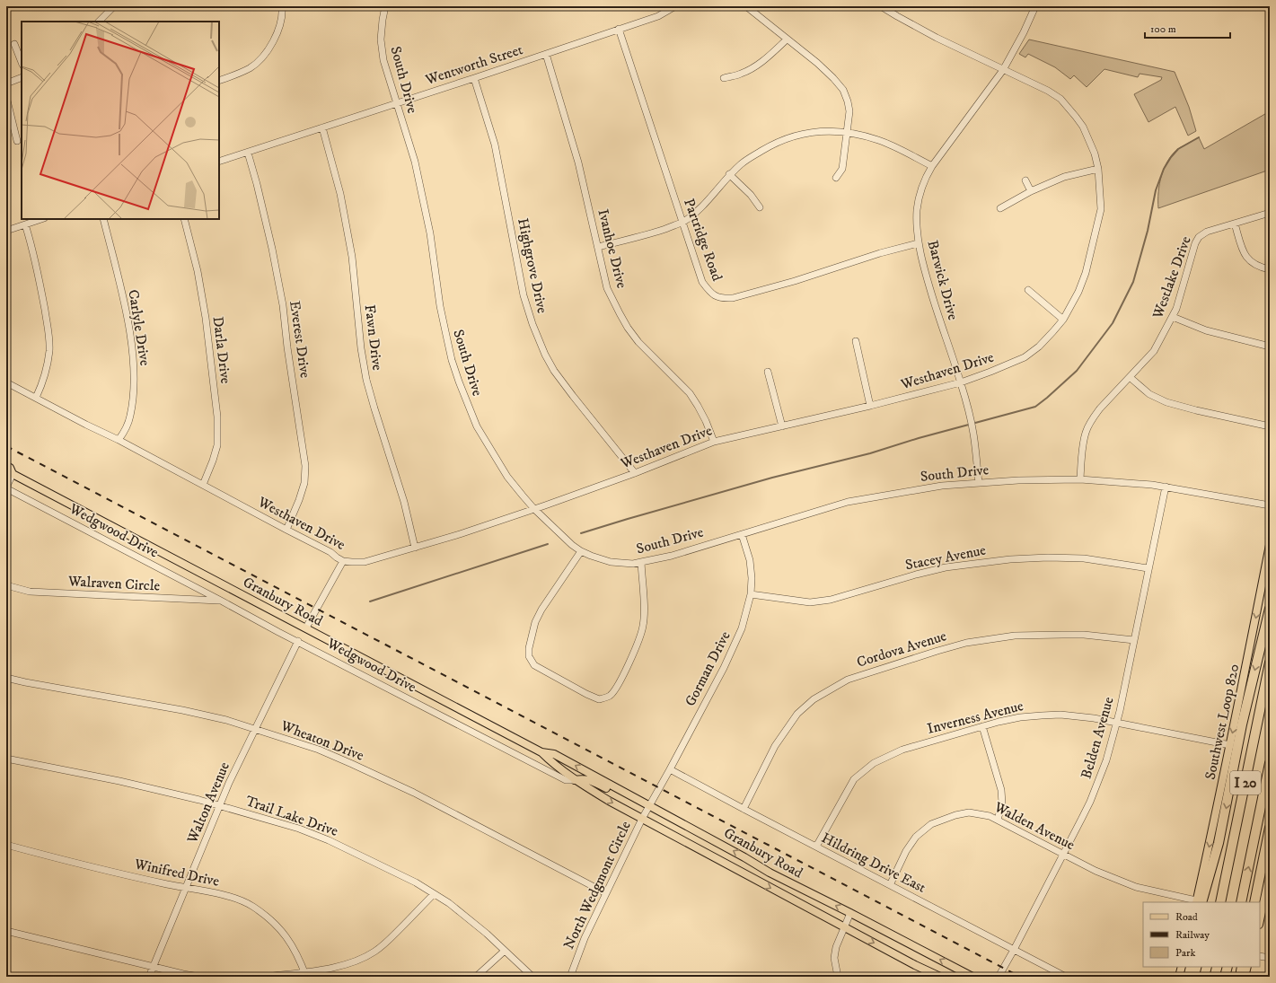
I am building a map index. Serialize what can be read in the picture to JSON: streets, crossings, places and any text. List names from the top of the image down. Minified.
{"streets":{"highway":["I 20"],"main road":["Granbury Road","Southwest Loop 820"],"street":["Wentworth Street","South Drive","Partridge Road","Ivanhoe Drive","Highgrove Drive","Westlake Drive","Barwick Drive","Carlyle Drive","Fawn Drive","Everest Drive","Darla Drive","Westhaven Drive","Wedgwood Drive","Stacey Avenue","Walraven Circle","Cordova Avenue","Gorman Drive","Inverness Avenue","Belden Avenue","Wheaton Drive","Walton Avenue","Trail Lake Drive","Walden Avenue","Hildring Drive East","Winifred Drive","North Wedgmont Circle"]},"crossings":[["Wentworth Street","South Drive"],["Wentworth Street","Partridge Road"],["Wentworth Street","Ivanhoe Drive"],["Wentworth Street","Highgrove Drive"],["Wentworth Street","Fawn Drive"],["Wentworth Street","Everest Drive"],["South Drive","Westlake Drive"],["South Drive","Barwick Drive"],["South Drive","Westhaven Drive"],["South Drive","Gorman Drive"],["South Drive","Belden Avenue"],["Partridge Road","Barwick Drive"],["Ivanhoe Drive","Westhaven Drive"],["Highgrove Drive","Westhaven Drive"],["Barwick Drive","Westhaven Drive"],["Carlyle Drive","Westhaven Drive"],["Fawn Drive","Westhaven Drive"],["Everest Drive","Westhaven Drive"],["Darla Drive","Westhaven Drive"],["Wedgwood Drive","Walraven Circle"],["Wedgwood Drive","Granbury Road"],["Wedgwood Drive","Walton Avenue"],["Stacey Avenue","Gorman Drive"],["Stacey Avenue","Belden Avenue"],["Granbury Road","Gorman Drive"],["Granbury Road","North Wedgmont Circle"],["Cordova Avenue","Belden Avenue"],["Cordova Avenue","Hildring Drive East"],["Gorman Drive","Hildring Drive East"],["Gorman Drive","North Wedgmont Circle"],["Inverness Avenue","Southwest Loop 820"],["Inverness Avenue","Belden Avenue"],["Inverness Avenue","Hildring Drive East"],["Southwest Loop 820","Walden Avenue"],["Belden Avenue","Walden Avenue"],["Belden Avenue","Hildring Drive East"],["Wheaton Drive","Walton Avenue"],["Wheaton Drive","North Wedgmont Circle"],["Walton Avenue","Trail Lake Drive"],["Walton Avenue","Winifred Drive"],["Walden Avenue","Hildring Drive East"]],"one_way":["Southwest Loop 820"],"legend":["Road","Railway","Park"],"scale_bar":"100 m"}
